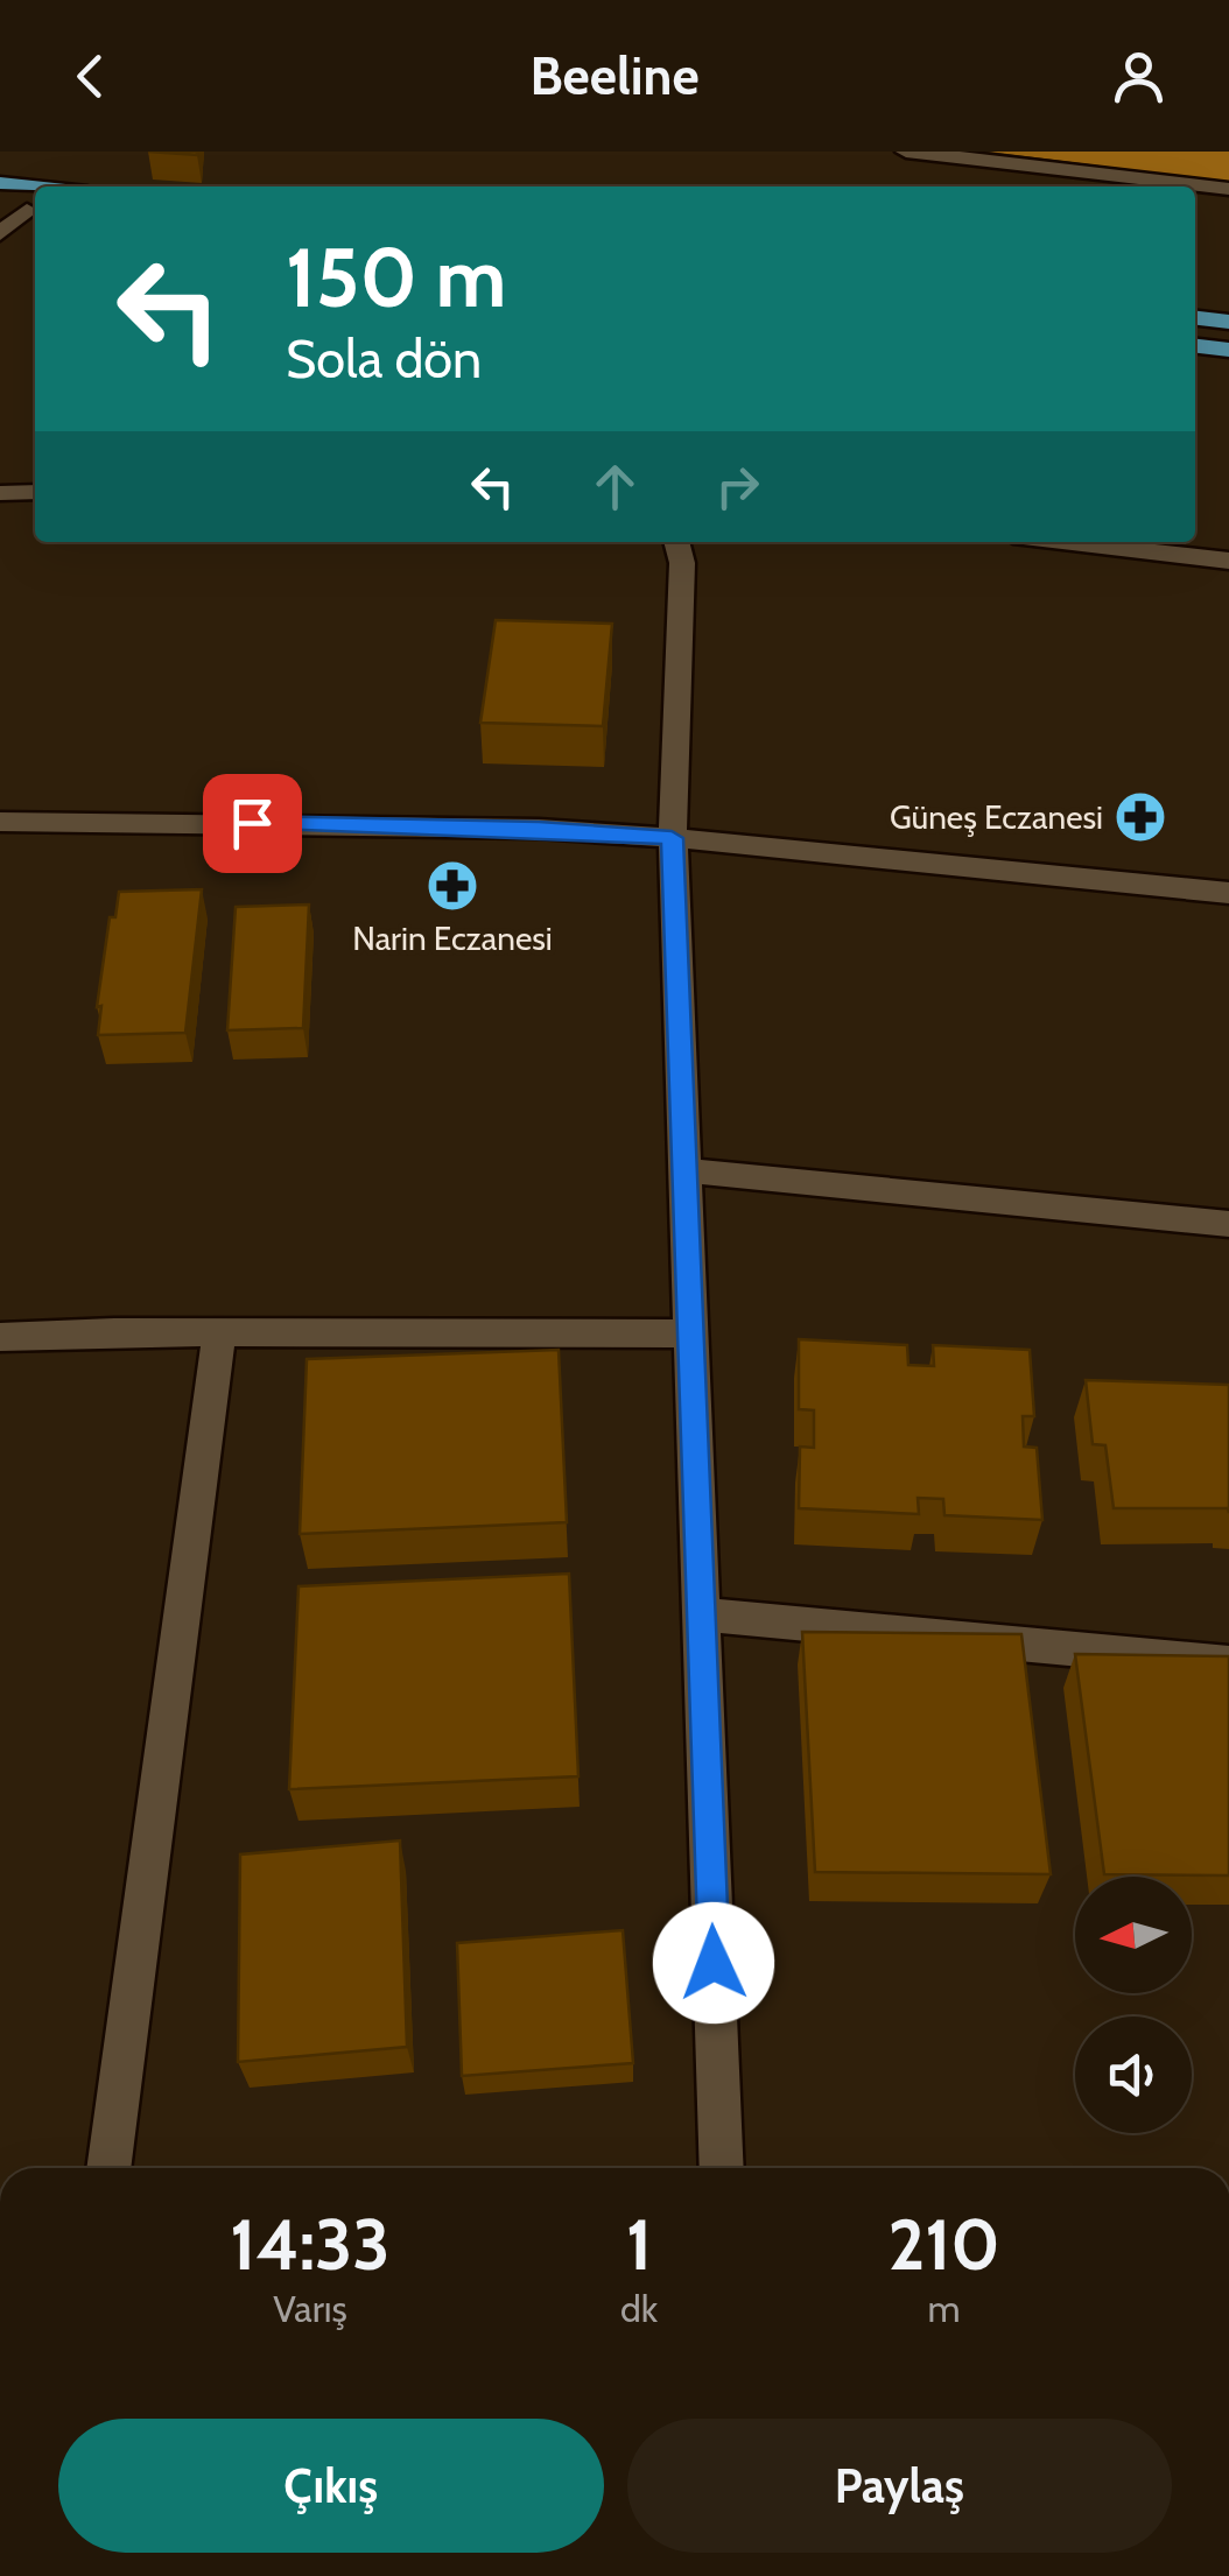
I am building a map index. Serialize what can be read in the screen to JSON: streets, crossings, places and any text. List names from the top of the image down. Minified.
{"places":{"pharmacy":["Güneş Eczanesi","Narin Eczanesi"]},"north":"left","page":{"header":"Beeline","turn":["150 m","Sola dön"],"eta":["14:33","Varış","1","dk","210","m"],"buttons":["Çıkış","Paylaş"]}}
